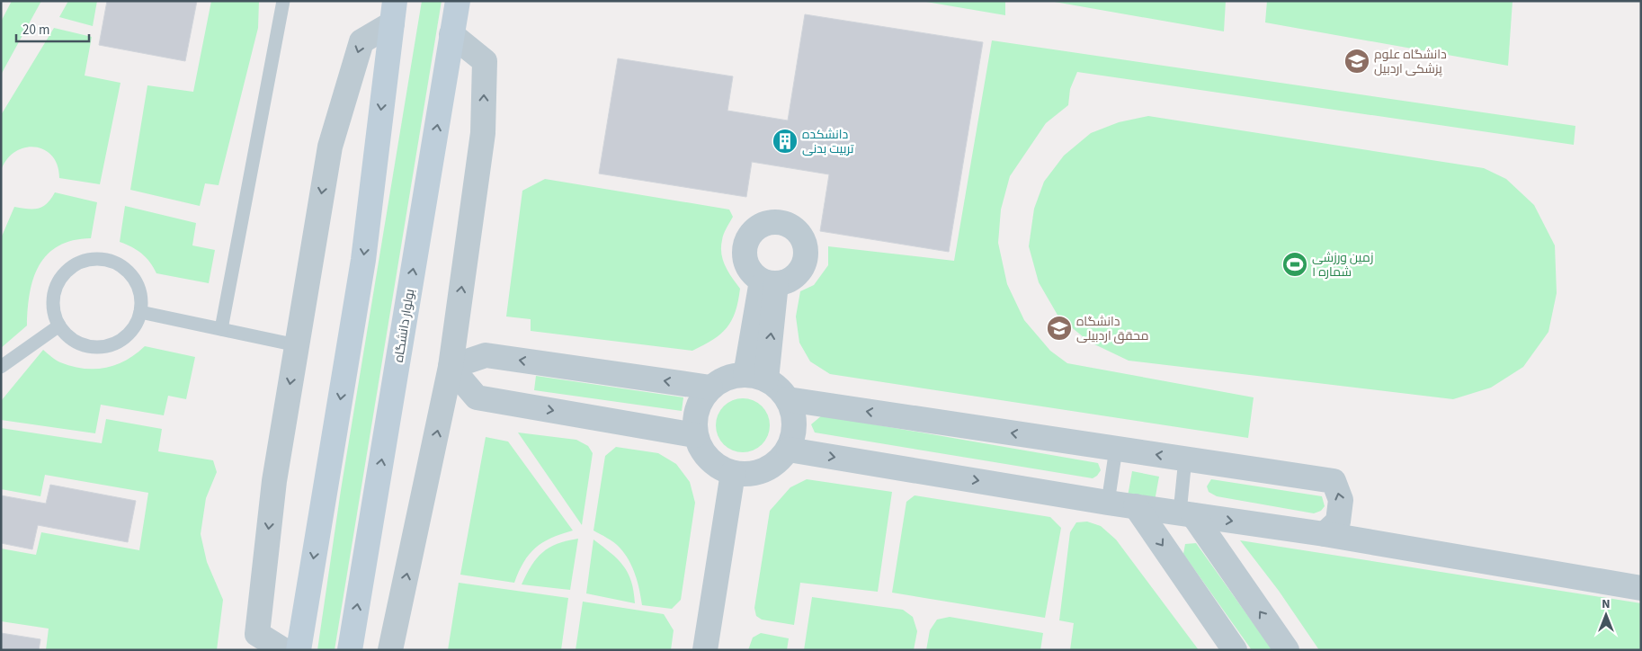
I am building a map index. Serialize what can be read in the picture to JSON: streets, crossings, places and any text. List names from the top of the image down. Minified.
{"streets":{"main road":["بولوار دانشگاه"]},"places":{"school or university":["دانشگاه علوم پزشکی اردبیل","دانشگاه محقق اردبیلی"],"building":["دانشکده تربیت بدنی"],"sports":["زمین ورزشی شماره ۱"]},"scale_bar":"20 m","north":"top"}
